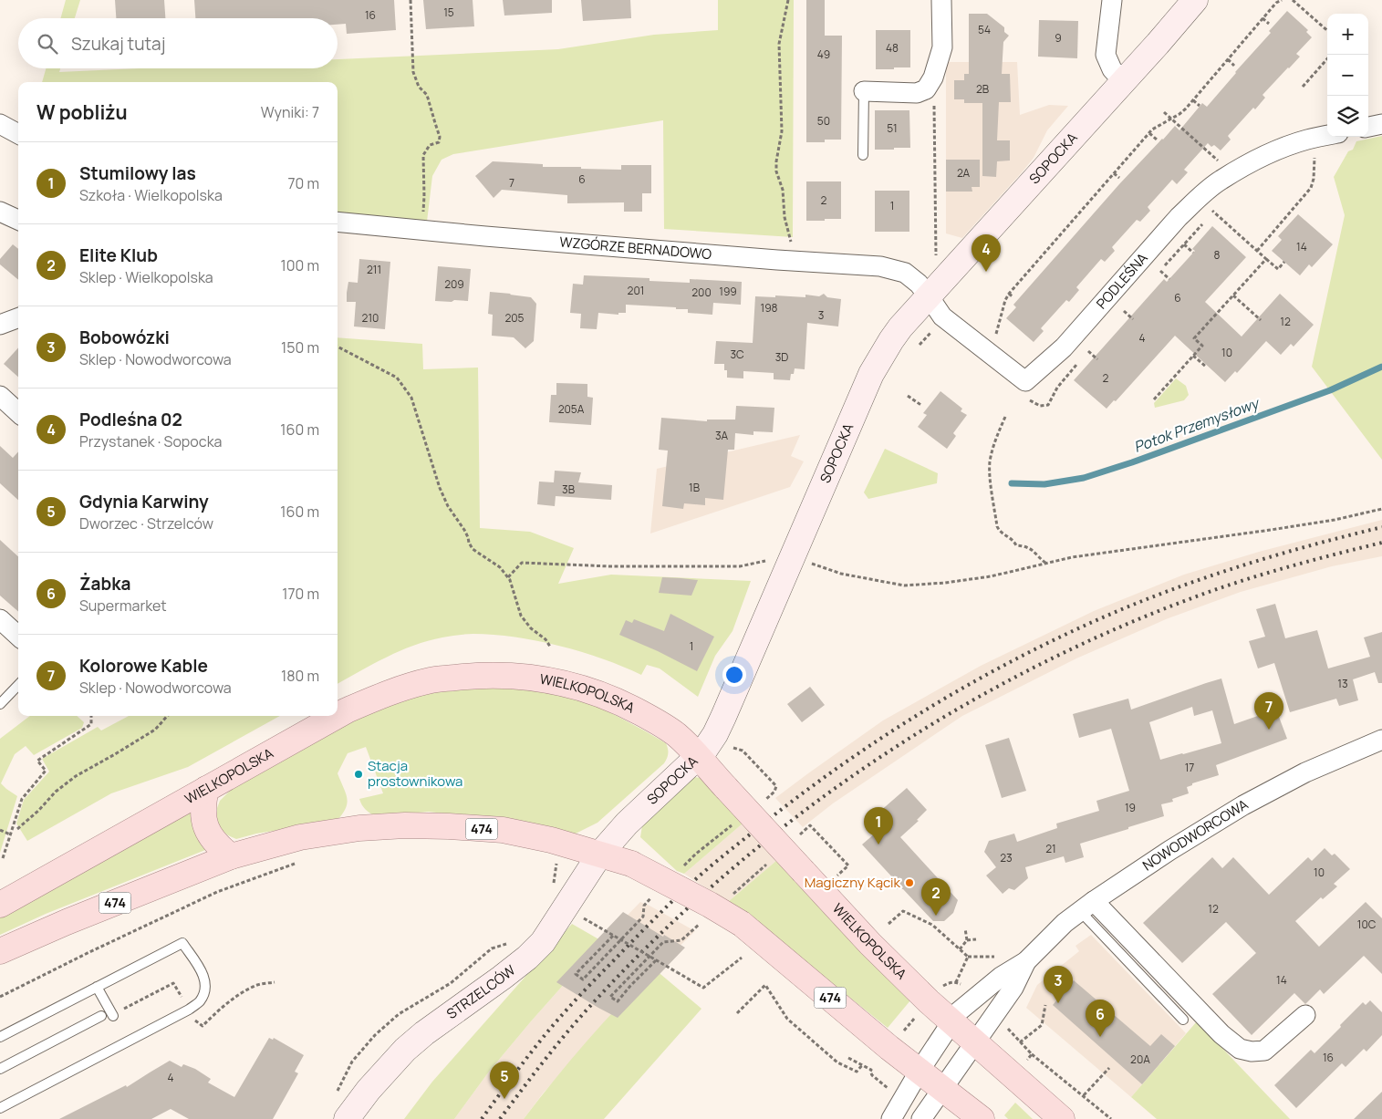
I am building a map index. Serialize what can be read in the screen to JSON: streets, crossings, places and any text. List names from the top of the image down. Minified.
{"streets":{"main road":["SOPOCKA","WIELKOPOLSKA","474","STRZELCÓW"],"street":["WZGÓRZE BERNADOWO","PODLEŚNA","NOWODWORCOWA"]},"crossings":[["SOPOCKA","WZGÓRZE BERNADOWO"],["SOPOCKA","PODLEŚNA"],["SOPOCKA","WIELKOPOLSKA"],["SOPOCKA","474"],["SOPOCKA","STRZELCÓW"],["WZGÓRZE BERNADOWO","PODLEŚNA"],["WIELKOPOLSKA","NOWODWORCOWA"],["474","NOWODWORCOWA"],["474","STRZELCÓW"]],"water":["Potok Przemysłowy"],"places":["Stacja prostownikowa","Magiczny Kącik"],"house_numbers":["15","16","54","9","48","49","2B","50","51","2A","6","7","2","1","14","8","211","209","201","199","200","6","198","3","210","205","12","4","10","3C","3D","2","205A","3A","1B","3B","1","13","17","19","21","23","10","12","10C","14","16","20A","4"],"page":{"map_buttons":["+","−"],"search":"Szukaj tutaj","heading":["W pobliżu","Wyniki: 7"],"list":[{"mark":"1","name":"Stumilowy las","note":"Szkoła · Wielkopolska","value":"70 m"},{"mark":"2","name":"Elite Klub","note":"Sklep · Wielkopolska","value":"100 m"},{"mark":"3","name":"Bobowózki","note":"Sklep · Nowodworcowa","value":"150 m"},{"mark":"4","name":"Podleśna 02","note":"Przystanek · Sopocka","value":"160 m"},{"mark":"5","name":"Gdynia Karwiny","note":"Dworzec · Strzelców","value":"160 m"},{"mark":"6","name":"Żabka","note":"Supermarket","value":"170 m"},{"mark":"7","name":"Kolorowe Kable","note":"Sklep · Nowodworcowa","value":"180 m"}],"pins":["4","7","1","2","3","6","5"]}}
